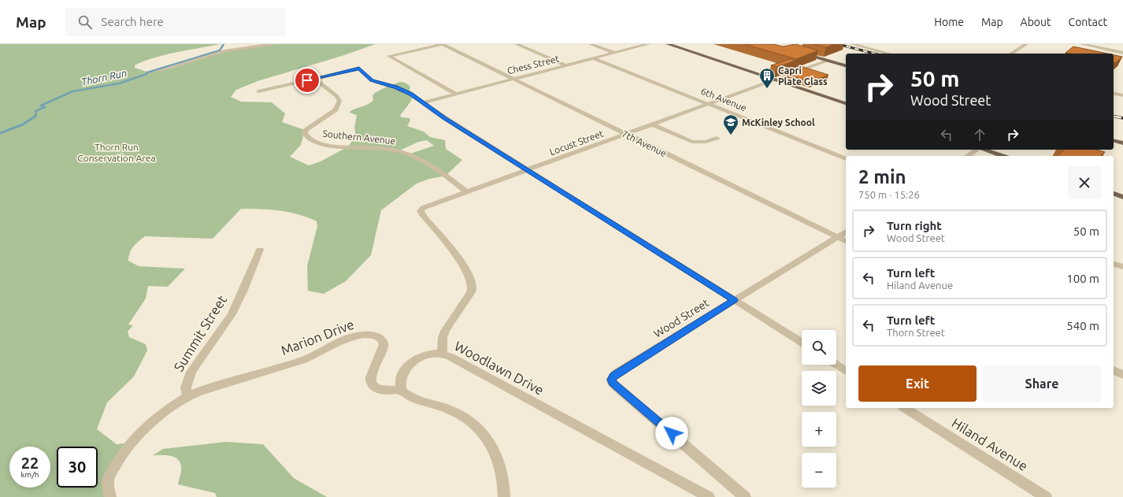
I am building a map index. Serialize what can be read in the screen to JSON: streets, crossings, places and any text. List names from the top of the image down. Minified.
{"streets":{"street":["Chess Street","6th Avenue","Southern Avenue","Locust Street","7th Avenue","Wood Street","Summit Street","Marion Drive","Woodlawn Drive","Hiland Avenue"]},"crossings":[["Chess Street","6th Avenue"],["Chess Street","7th Avenue"],["6th Avenue","Locust Street"],["Southern Avenue","Locust Street"],["Locust Street","7th Avenue"],["Locust Street","Woodlawn Drive"],["7th Avenue","Wood Street"],["Summit Street","Marion Drive"],["Marion Drive","Woodlawn Drive"]],"water":["Thorn Run"],"parks":["Thorn Run Conservation Area"],"places":{"building":["Capri Plate Glass"],"school or university":["McKinley School"]},"page":{"header":"Map","search":"Search here","nav":["Home","Map","About","Contact"],"turn":["50 m","Wood Street"],"heading":["2 min","750 m · 15:26"],"list":[{"name":"Turn right","note":"Wood Street","value":"50 m"},{"name":"Turn left","note":"Hiland Avenue","value":"100 m"},{"name":"Turn left","note":"Thorn Street","value":"540 m"}],"map_buttons":["+","−"],"buttons":["Exit","Share"],"speed":"22 km/h","limit":"30"}}
